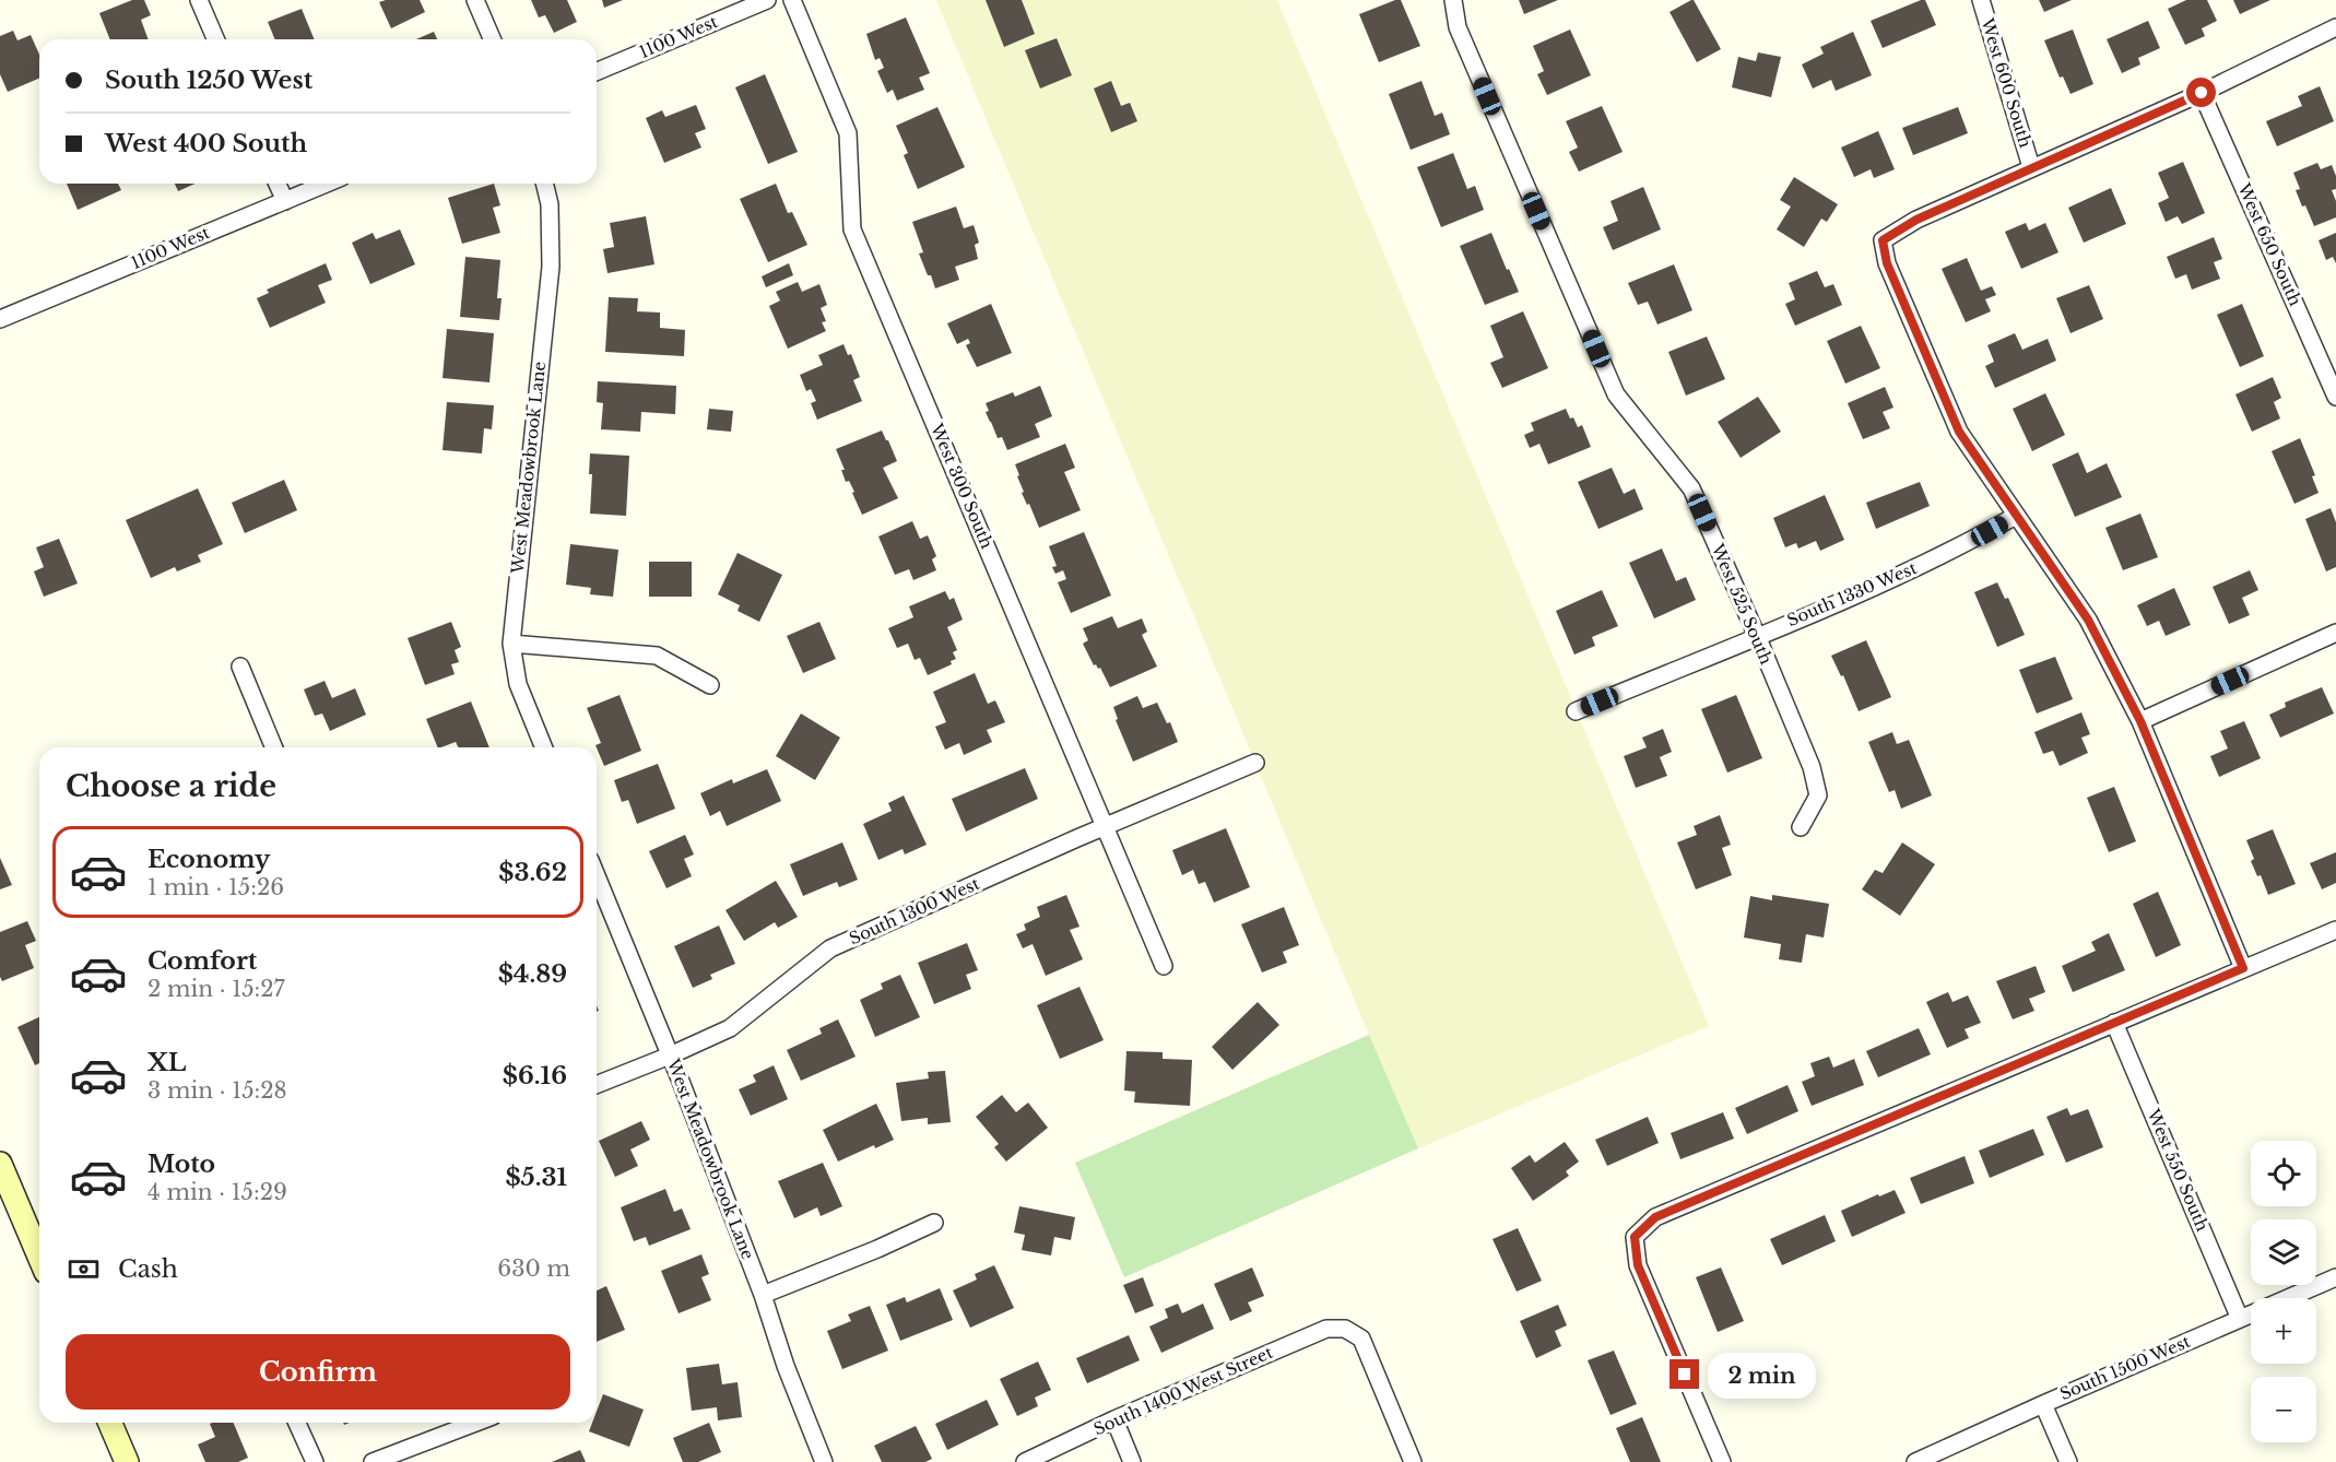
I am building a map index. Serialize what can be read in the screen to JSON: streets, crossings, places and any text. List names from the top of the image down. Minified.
{"streets":{"street":["1100 West","West 600 South","West 650 South","West Meadowbrook Lane","West 300 South","South 1330 West","West 525 South","South 1300 West","West 550 South","South 1500 West","South 1400 West Street"]},"crossings":[["West Meadowbrook Lane","South 1300 West"],["West 300 South","South 1300 West"],["South 1330 West","West 525 South"],["West 550 South","South 1500 West"]],"page":{"banner":["South 1250 West","West 400 South"],"heading":"Choose a ride","list":[{"name":"Economy","note":"1 min · 15:26","value":"$3.62"},{"name":"Comfort","note":"2 min · 15:27","value":"$4.89"},{"name":"XL","note":"3 min · 15:28","value":"$6.16"},{"name":"Moto","note":"4 min · 15:29","value":"$5.31"}],"map_buttons":["+","−"],"pay":["Cash","630 m"],"buttons":"Confirm","bubble":"2 min"}}
